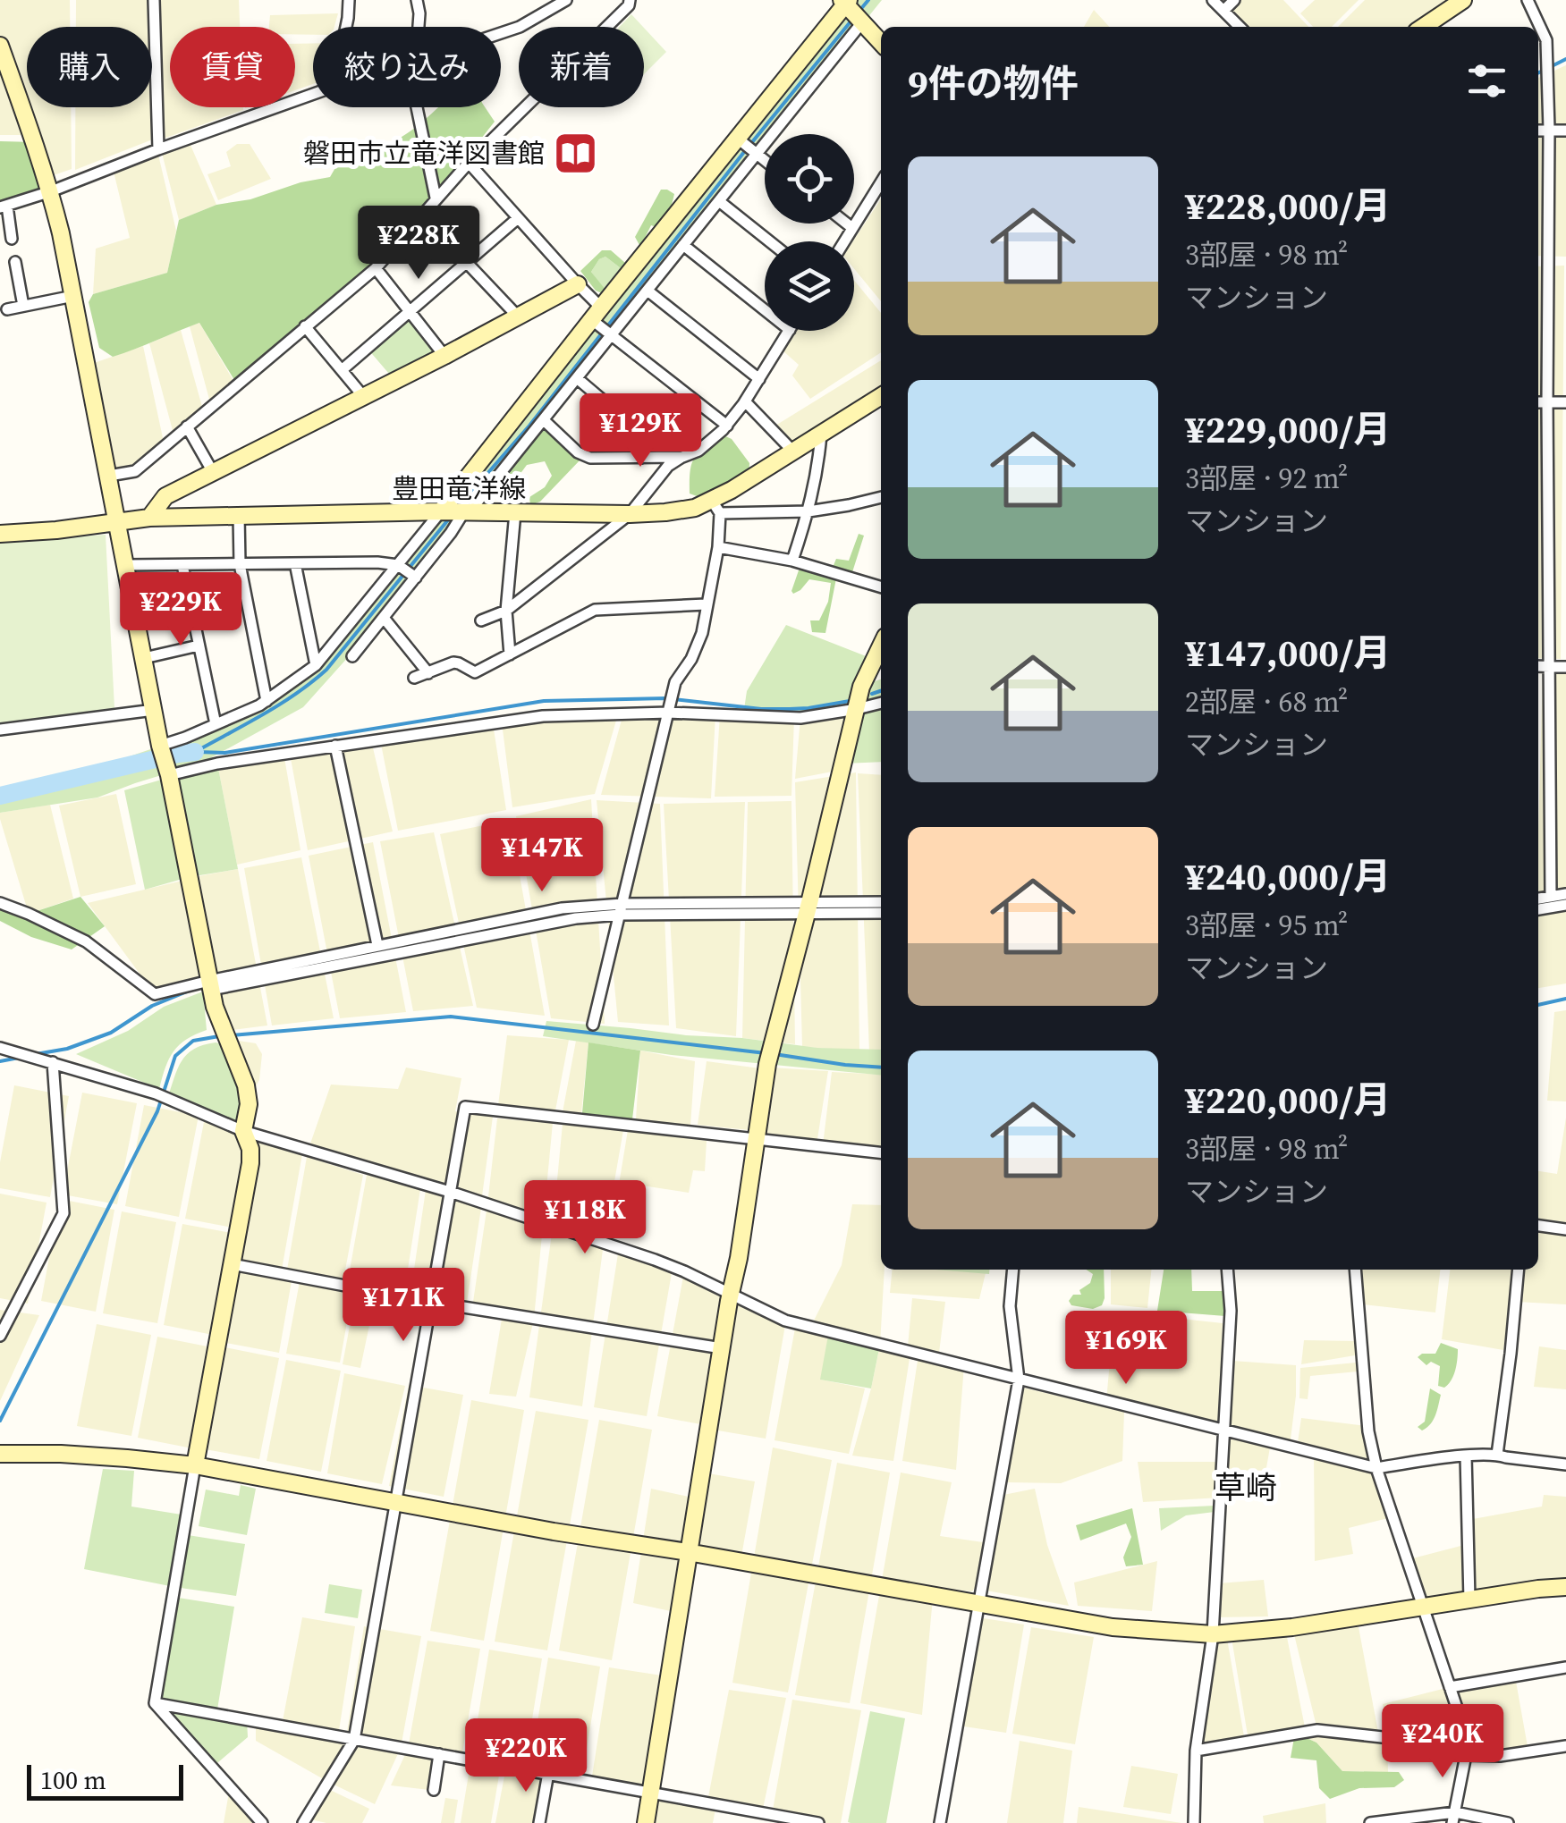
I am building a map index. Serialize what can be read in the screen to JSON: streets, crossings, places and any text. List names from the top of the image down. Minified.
{"streets":{"street":["豊田竜洋線"]},"districts":["草崎"],"places":{"library":["磐田市立竜洋図書館"]},"scale_bar":"100 m","page":{"chip":["購入","賃貸","絞り込み","新着"],"heading":"9件の物件","list":[{"name":"¥228,000/月","note":"3部屋 · 98 m² · マンション"},{"name":"¥229,000/月","note":"3部屋 · 92 m² · マンション"},{"name":"¥147,000/月","note":"2部屋 · 68 m² · マンション"},{"name":"¥240,000/月","note":"3部屋 · 95 m² · マンション"},{"name":"¥220,000/月","note":"3部屋 · 98 m² · マンション"}],"price":["¥228K","¥129K","¥229K","¥147K","¥118K","¥171K","¥169K","¥240K","¥220K"],"scale":"100 m"}}
